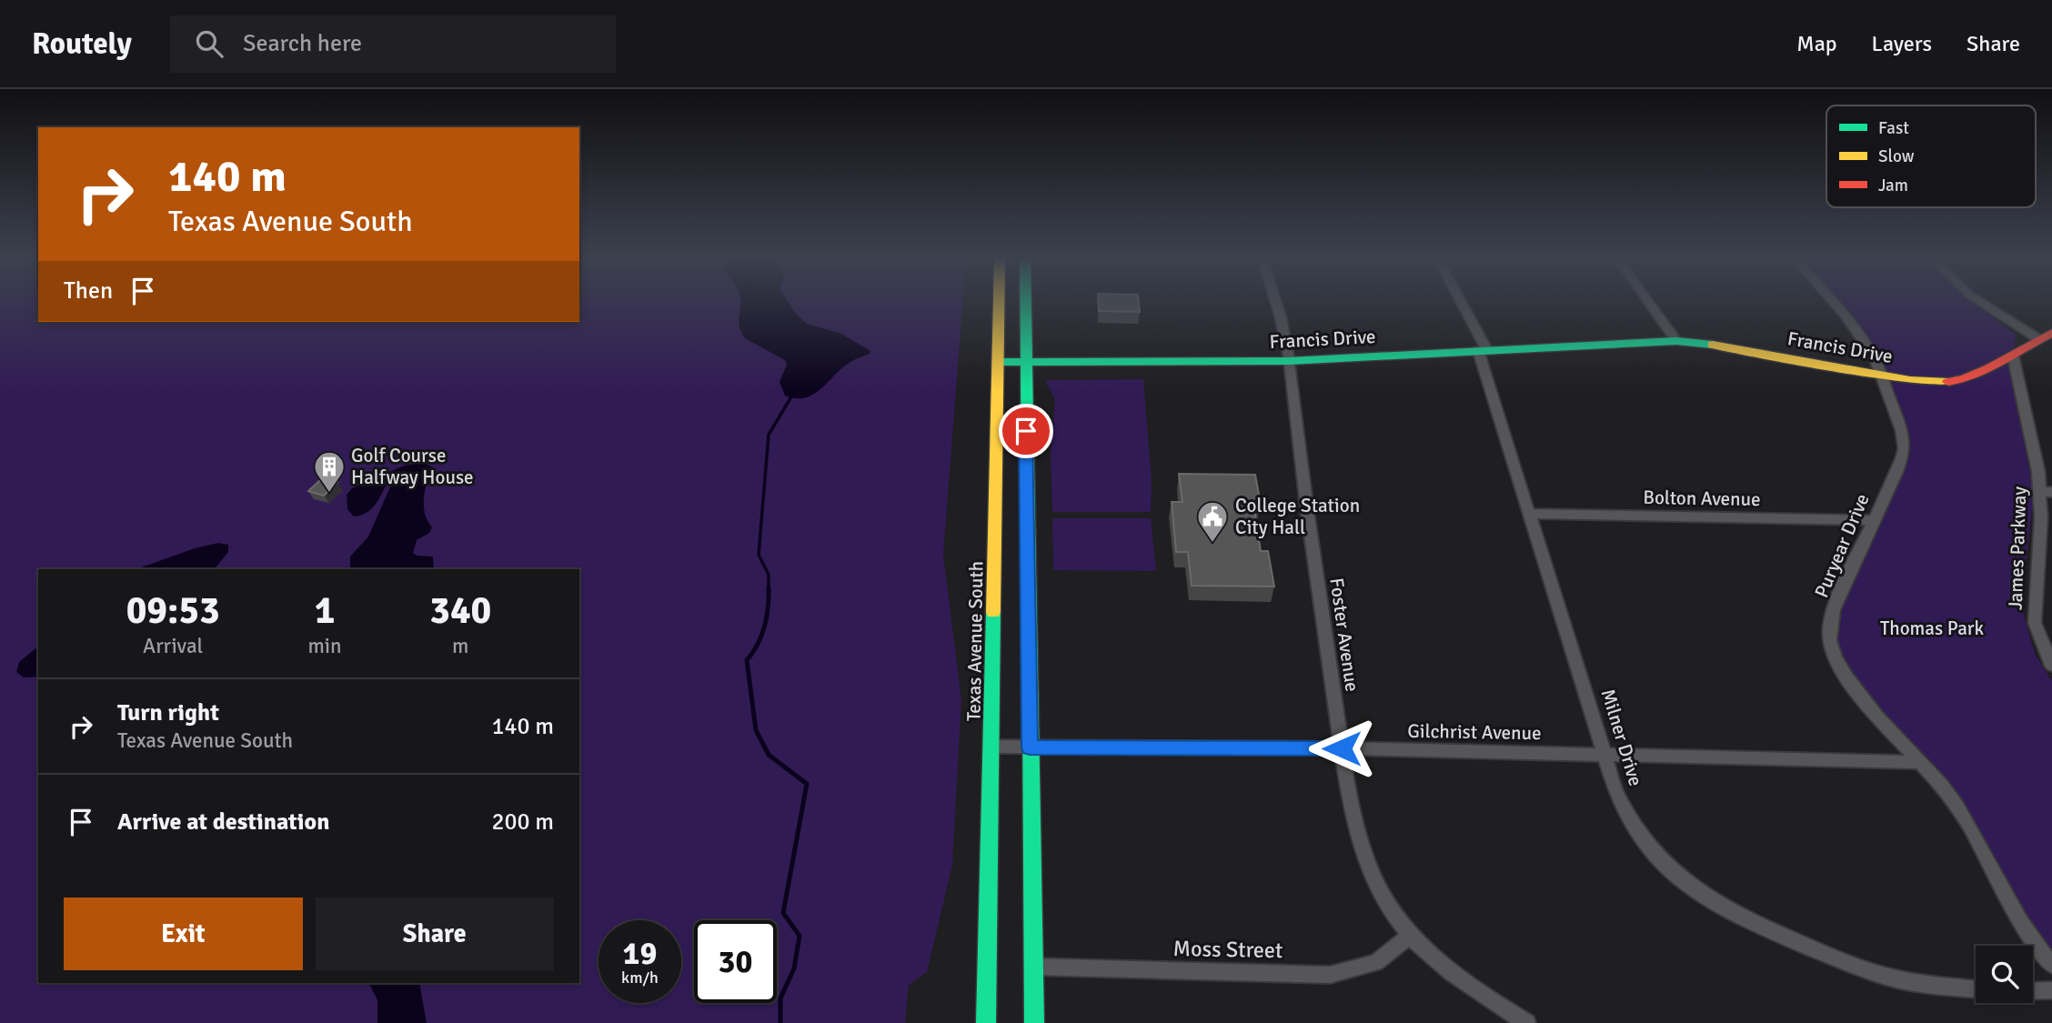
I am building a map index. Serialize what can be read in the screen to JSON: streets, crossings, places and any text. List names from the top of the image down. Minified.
{"streets":{"main road":["Francis Drive","Texas Avenue South"],"street":["Bolton Avenue","Puryear Drive","James Parkway","Foster Avenue","Gilchrist Avenue","Milner Drive","Moss Street"]},"crossings":[["Francis Drive","Puryear Drive"],["Francis Drive","James Parkway"],["Francis Drive","Foster Avenue"],["Francis Drive","Texas Avenue South"],["Francis Drive","Milner Drive"],["Bolton Avenue","Puryear Drive"],["Bolton Avenue","Milner Drive"],["Puryear Drive","Gilchrist Avenue"],["Foster Avenue","Gilchrist Avenue"],["Foster Avenue","Moss Street"],["Texas Avenue South","Gilchrist Avenue"],["Gilchrist Avenue","Milner Drive"]],"parks":["Thomas Park"],"places":{"building":["Golf Course Halfway House"],"public building":["College Station City Hall"]},"legend":["Fast","Slow","Jam"],"page":{"header":"Routely","search":"Search here","nav":["Map","Layers","Share"],"turn":["140 m","Texas Avenue South"],"then":"Then","eta":["09:53","Arrival","1","min","340","m"],"list":[{"name":"Turn right","note":"Texas Avenue South","value":"140 m"},{"name":"Arrive at destination","value":"200 m"}],"buttons":["Exit","Share"],"speed":"19 km/h","limit":"30"}}
